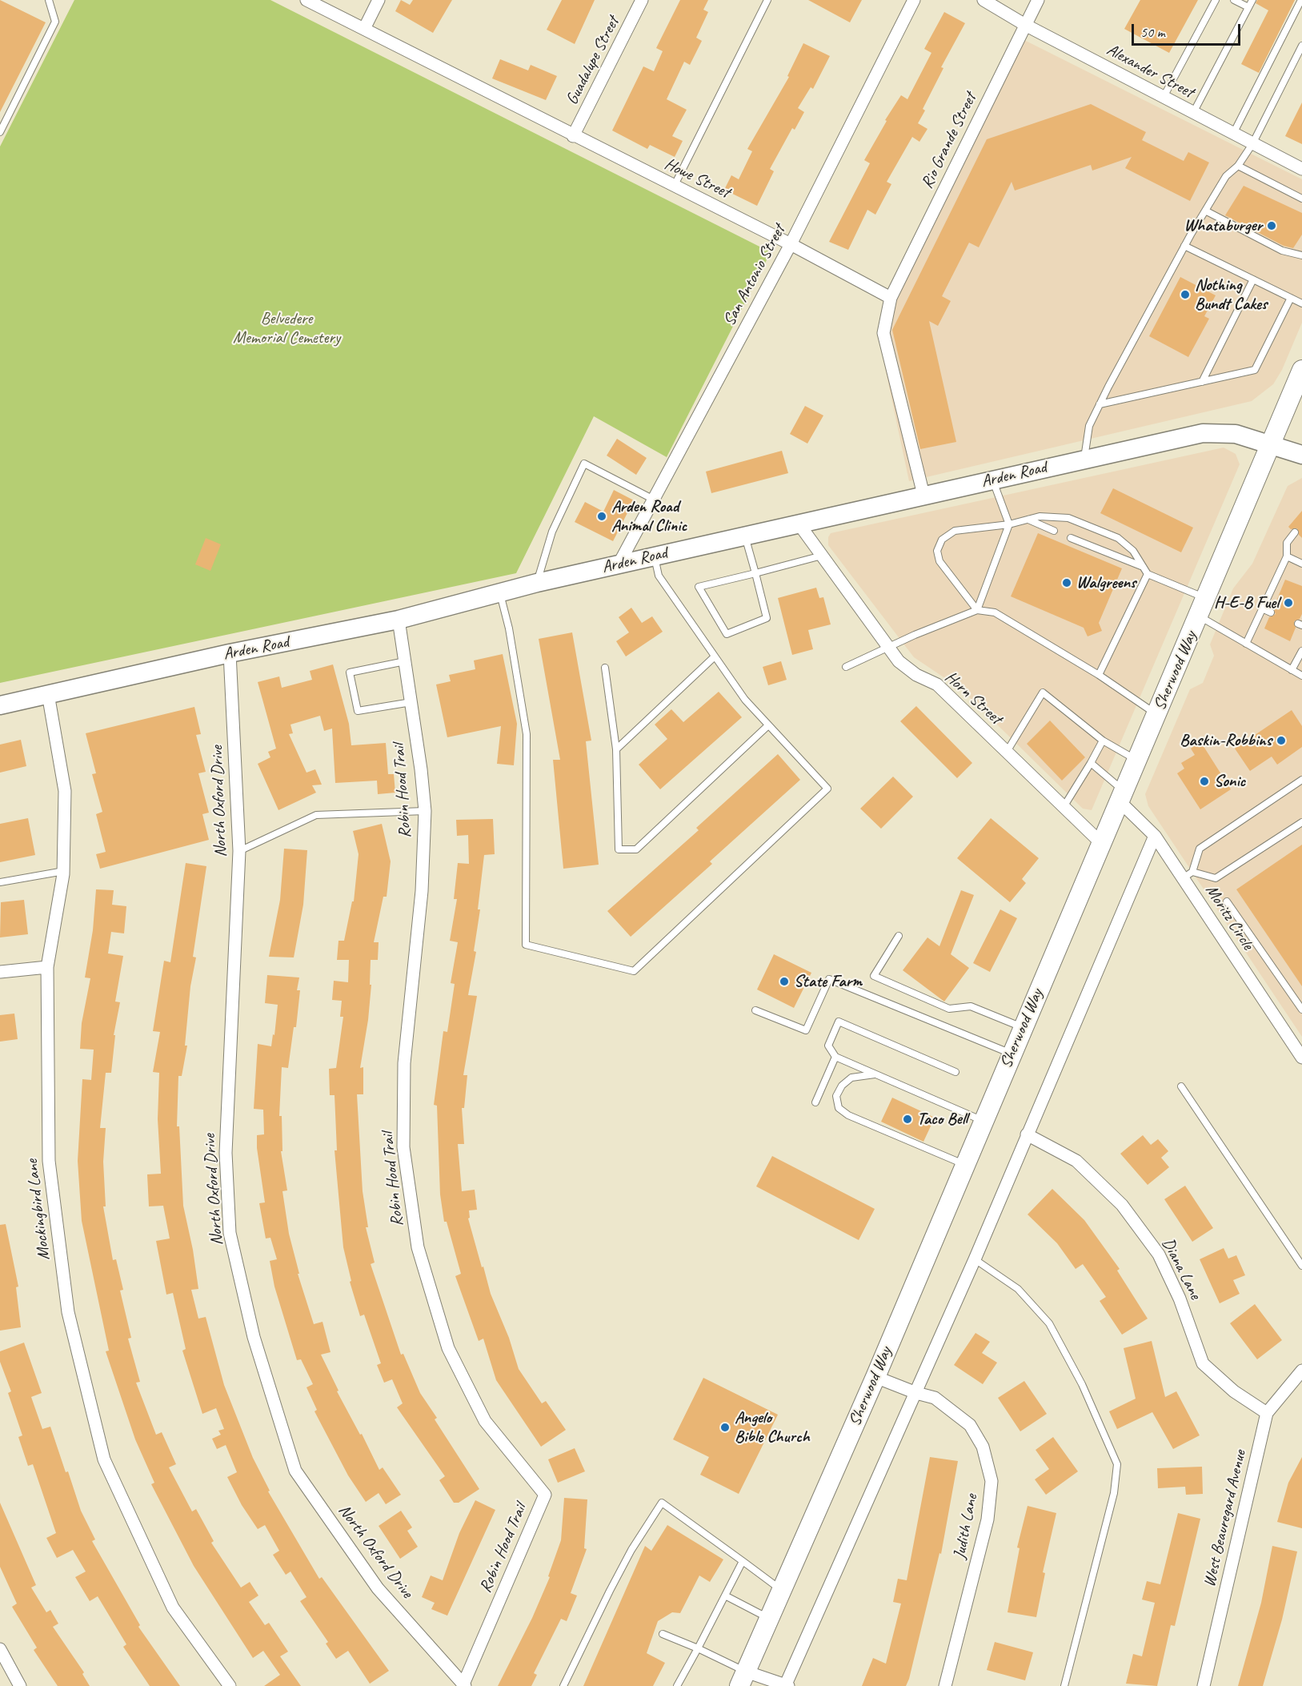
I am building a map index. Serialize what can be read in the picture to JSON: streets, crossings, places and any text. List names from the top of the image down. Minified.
{"streets":{"main road":["Arden Road","Sherwood Way"],"street":["Guadalupe Street","Alexander Street","Rio Grande Street","Howe Street","San Antonio Street","Horn Street","Robin Hood Trail","North Oxford Drive","Moritz Circle","Mockingbird Lane","Diana Lane","West Beauregard Avenue","Judith Lane"]},"crossings":[["Guadalupe Street","Howe Street"],["Alexander Street","Rio Grande Street"],["Rio Grande Street","Howe Street"],["Howe Street","San Antonio Street"],["San Antonio Street","Arden Road"],["Arden Road","Sherwood Way"],["Arden Road","Horn Street"],["Arden Road","Robin Hood Trail"],["Arden Road","North Oxford Drive"],["Arden Road","Mockingbird Lane"],["Sherwood Way","Horn Street"],["Sherwood Way","Moritz Circle"],["Sherwood Way","Judith Lane"],["Robin Hood Trail","North Oxford Drive"],["Diana Lane","West Beauregard Avenue"]],"parks":["Belvedere Memorial Cemetery"],"places":["Whataburger","Nothing Bundt Cakes","Arden Road Animal Clinic","Walgreens","H-E-B Fuel","Baskin-Robbins","Sonic","State Farm","Taco Bell","Angelo Bible Church"],"scale_bar":"50 m"}
